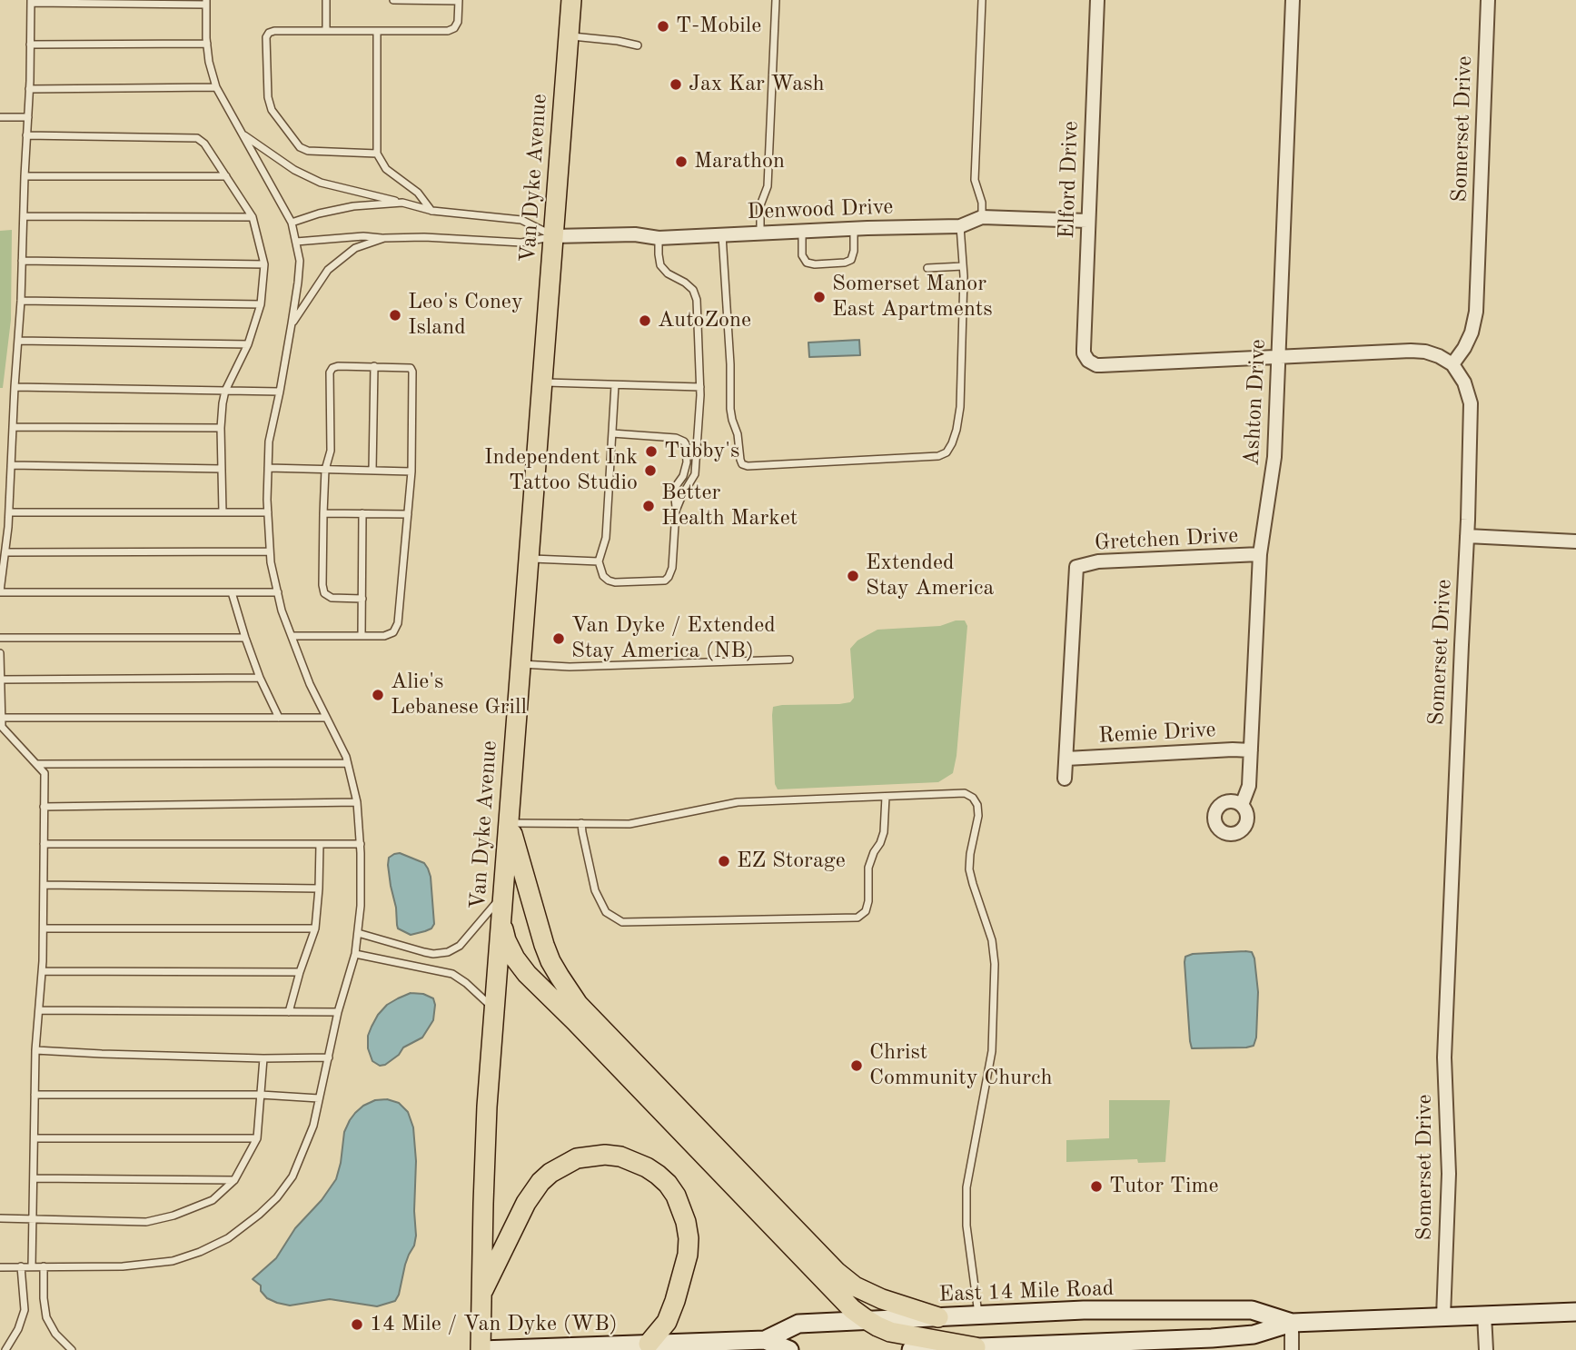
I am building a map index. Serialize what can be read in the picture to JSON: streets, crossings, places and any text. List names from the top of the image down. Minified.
{"streets":{"main road":["Van Dyke Avenue","East 14 Mile Road"],"street":["Somerset Drive","Elford Drive","Denwood Drive","Ashton Drive","Gretchen Drive","Remie Drive"]},"crossings":[["Somerset Drive","East 14 Mile Road"],["Van Dyke Avenue","Denwood Drive"],["Van Dyke Avenue","East 14 Mile Road"],["Elford Drive","Denwood Drive"],["Elford Drive","Ashton Drive"],["Ashton Drive","Gretchen Drive"],["Ashton Drive","Remie Drive"],["Gretchen Drive","Remie Drive"]],"places":["T-Mobile","Jax Kar Wash","Marathon","Somerset Manor East Apartments","Leo's Coney Island","AutoZone","Tubby's","Independent Ink Tattoo Studio","Better Health Market","Extended Stay America","Van Dyke / Extended Stay America (NB)","Alie's Lebanese Grill","EZ Storage","Christ Community Church","Tutor Time","14 Mile / Van Dyke (WB)"]}
